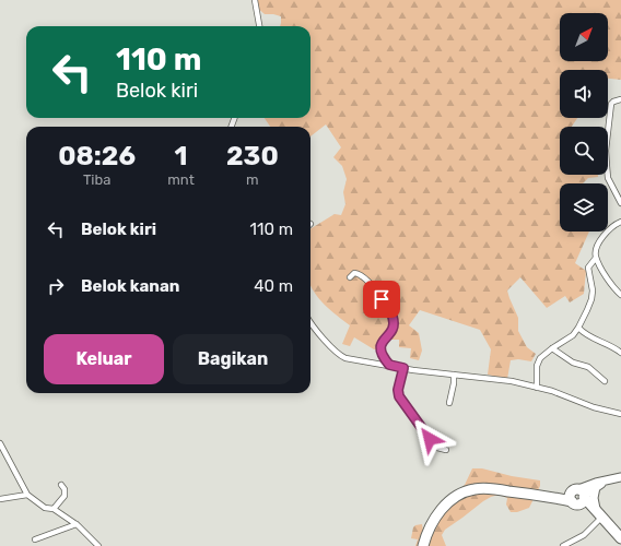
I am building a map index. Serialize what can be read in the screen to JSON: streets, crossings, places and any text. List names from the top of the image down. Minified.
{"north":"top right","page":{"turn":["110 m","Belok kiri"],"eta":["08:26","Tiba","1","mnt","230","m"],"list":[{"name":"Belok kiri","value":"110 m"},{"name":"Belok kanan","value":"40 m"}],"buttons":["Keluar","Bagikan"]}}
